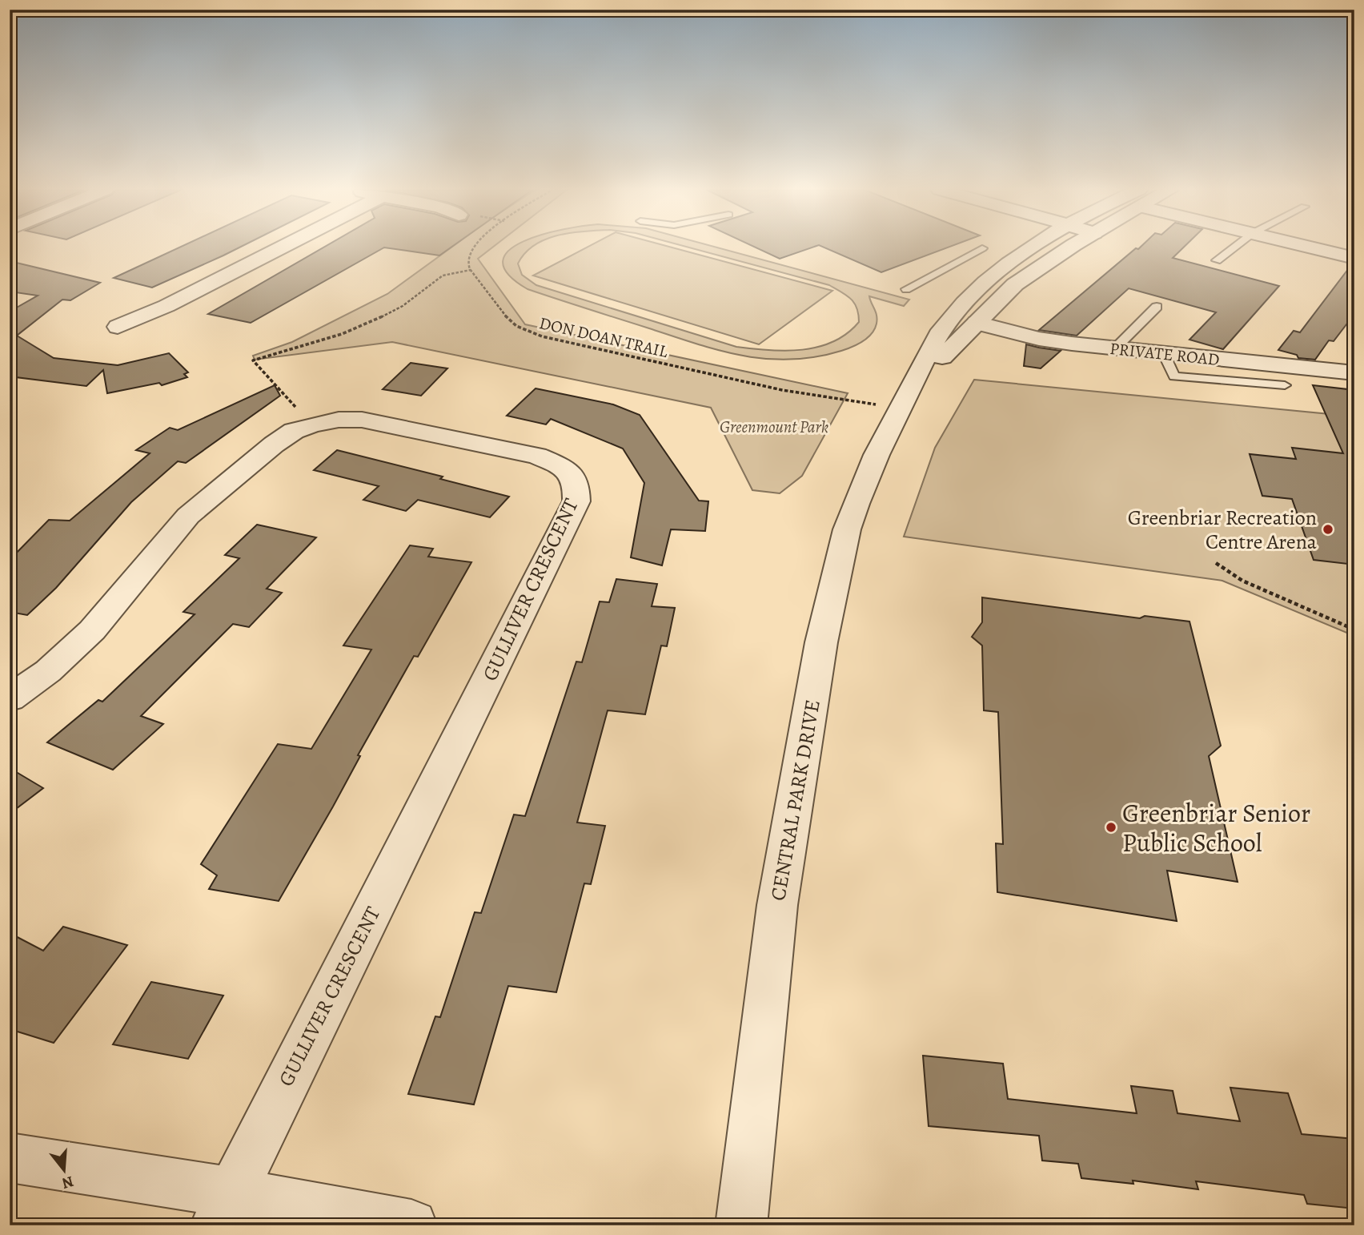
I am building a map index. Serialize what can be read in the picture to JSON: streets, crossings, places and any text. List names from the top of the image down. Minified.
{"streets":{"street":["PRIVATE ROAD","GULLIVER CRESCENT","CENTRAL PARK DRIVE"],"path":["DON DOAN TRAIL"]},"crossings":[["DON DOAN TRAIL","CENTRAL PARK DRIVE"],["PRIVATE ROAD","CENTRAL PARK DRIVE"]],"parks":["Greenmount Park"],"places":["Greenbriar Recreation Centre Arena","Greenbriar Senior Public School"],"north":"bottom"}
